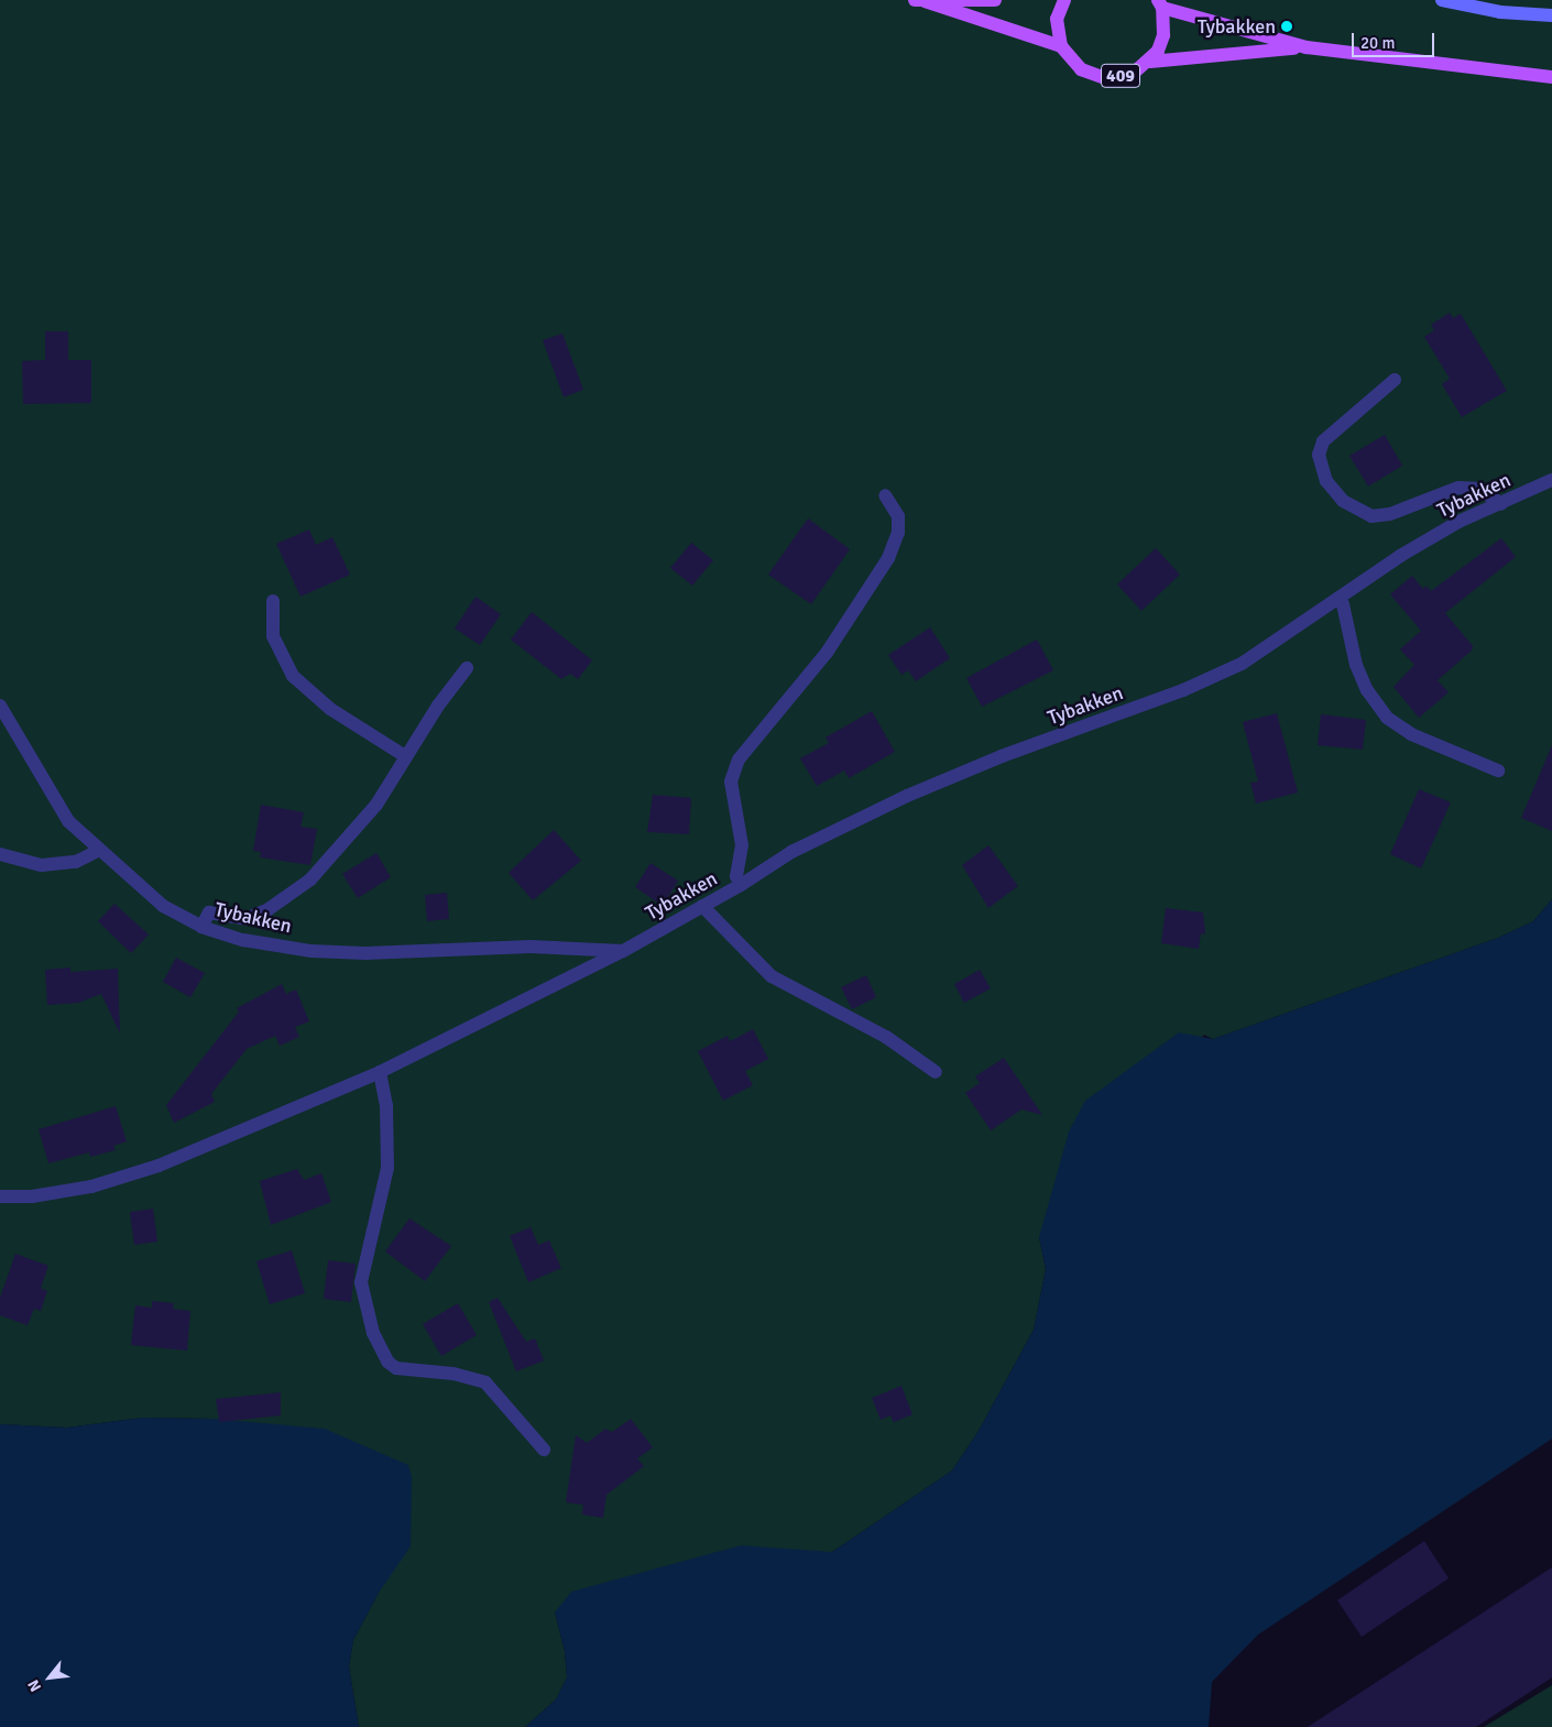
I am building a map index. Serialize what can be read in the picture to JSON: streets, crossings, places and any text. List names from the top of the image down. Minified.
{"streets":{"main road":["409"],"street":["Tybakken"]},"places":["Tybakken"],"scale_bar":"20 m","north":"bottom left"}
